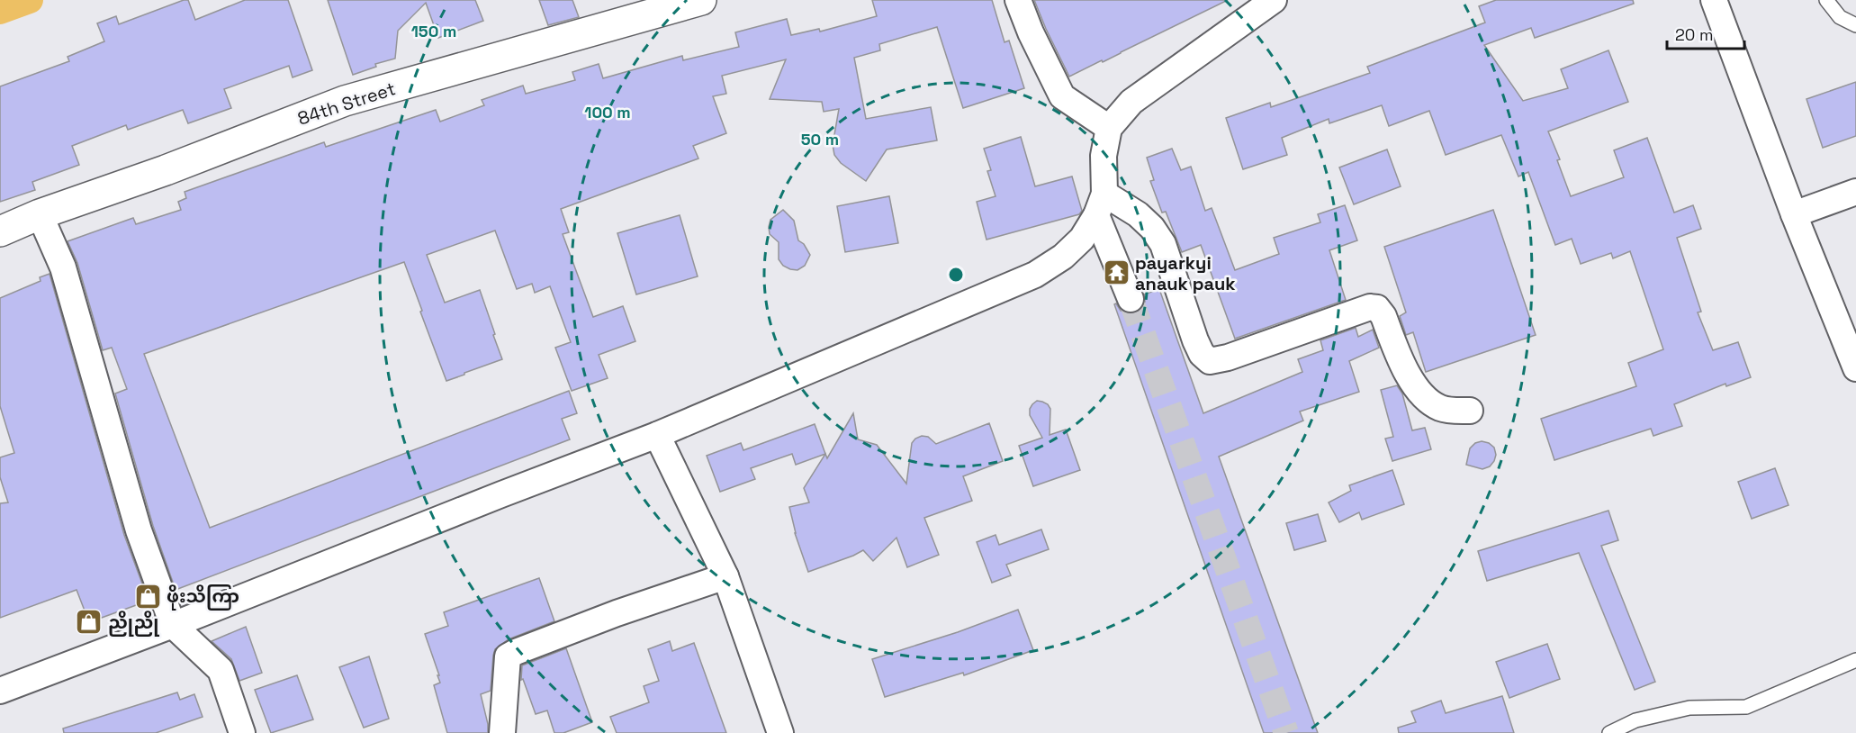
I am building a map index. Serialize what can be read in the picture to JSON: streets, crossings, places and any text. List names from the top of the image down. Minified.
{"streets":{"main road":["84th Street"]},"places":{"temple":["payarkyi anauk pauk"],"shop":["ဖိုးသိကြာ","ညိုညို"]},"scale_bar":"20 m","rings":["150 m","100 m","50 m"]}
